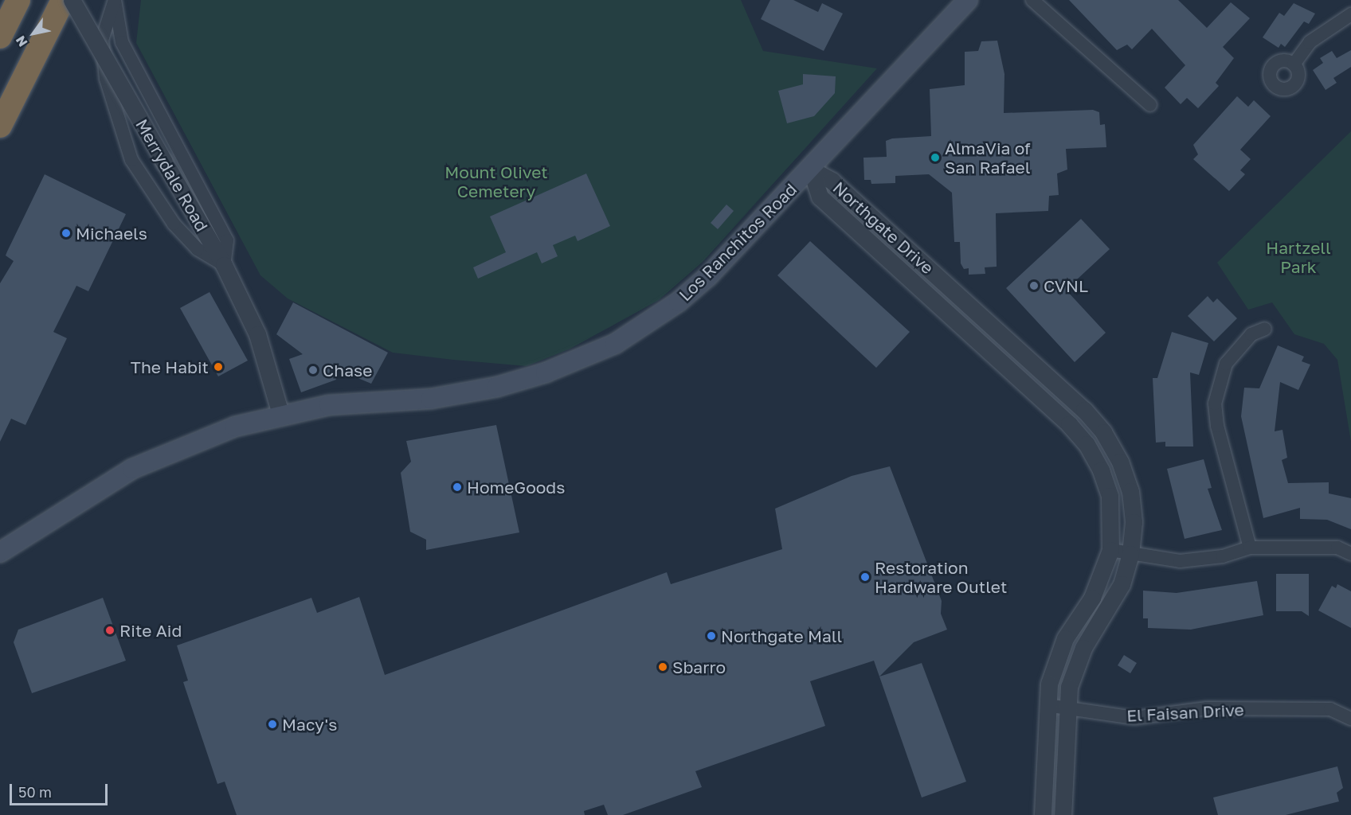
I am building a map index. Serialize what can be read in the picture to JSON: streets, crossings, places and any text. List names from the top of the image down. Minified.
{"streets":{"main road":["Los Ranchitos Road"],"street":["Merrydale Road","Northgate Drive","El Faisan Drive"]},"crossings":[["Merrydale Road","Los Ranchitos Road"],["Northgate Drive","Los Ranchitos Road"],["Northgate Drive","El Faisan Drive"]],"parks":["Mount Olivet Cemetery","Hartzell Park"],"places":["AlmaVia of San Rafael","Michaels","CVNL","The Habit","Chase","HomeGoods","Restoration Hardware Outlet","Rite Aid","Northgate Mall","Sbarro","Macy's"],"scale_bar":"50 m","north":"bottom left"}
